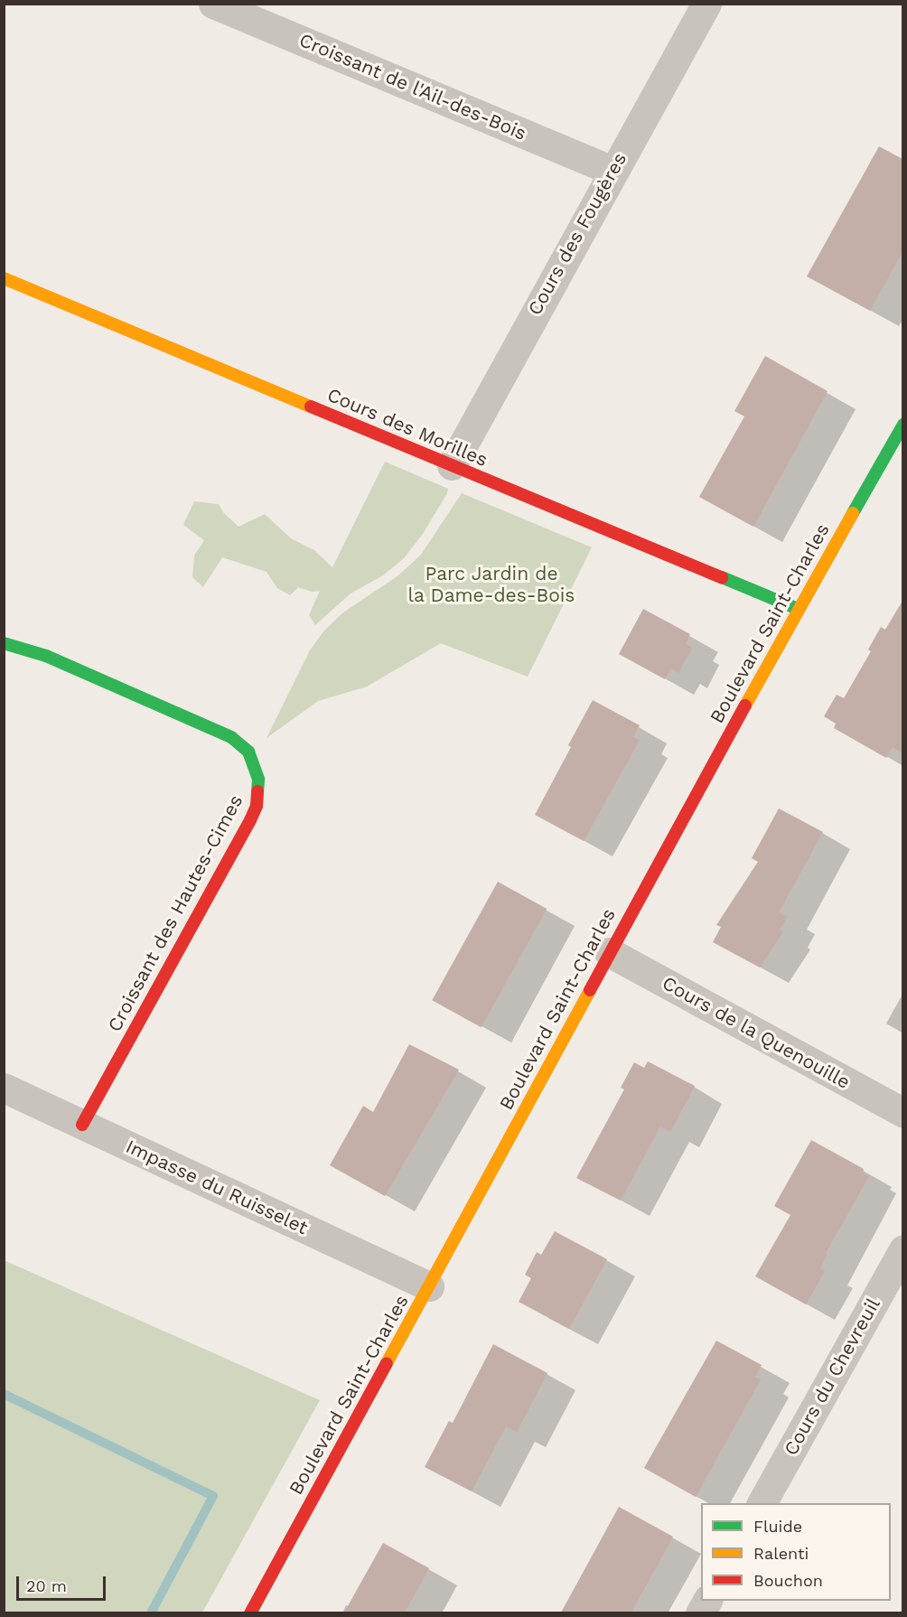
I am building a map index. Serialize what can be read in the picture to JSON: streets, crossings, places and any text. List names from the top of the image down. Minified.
{"streets":{"street":["Croissant de l'Ail-des-Bois","Cours des Fougères","Cours des Morilles","Boulevard Saint-Charles","Croissant des Hautes-Cimes","Cours de la Quenouille","Impasse du Ruisselet","Cours du Chevreuil"]},"crossings":[["Croissant de l'Ail-des-Bois","Cours des Fougères"],["Cours des Fougères","Cours des Morilles"],["Cours des Morilles","Boulevard Saint-Charles"],["Boulevard Saint-Charles","Cours de la Quenouille"],["Boulevard Saint-Charles","Impasse du Ruisselet"],["Croissant des Hautes-Cimes","Impasse du Ruisselet"]],"parks":["Parc Jardin de la Dame-des-Bois"],"legend":["Fluide","Ralenti","Bouchon"],"scale_bar":"20 m"}
